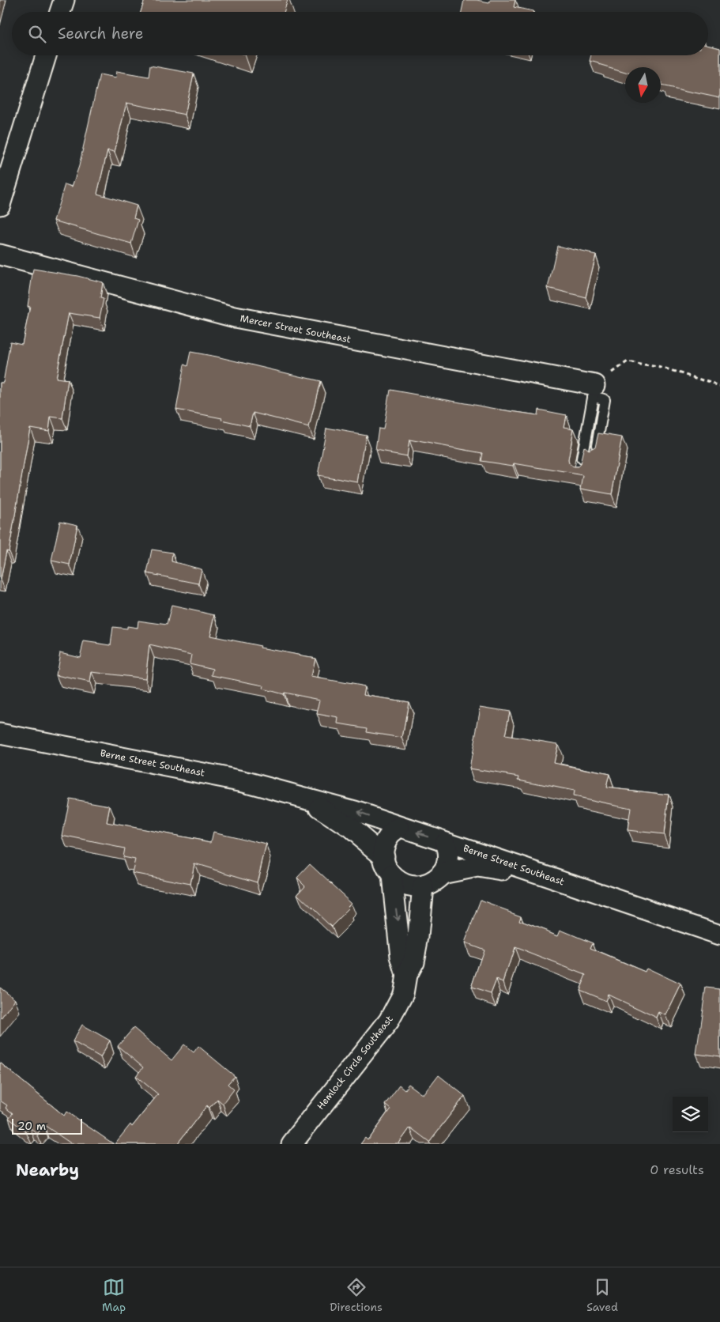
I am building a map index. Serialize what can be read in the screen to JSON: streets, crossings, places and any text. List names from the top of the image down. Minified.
{"streets":{"street":["Mercer Street Southeast","Berne Street Southeast","Hemlock Circle Southeast"]},"crossings":[["Berne Street Southeast","Hemlock Circle Southeast"]],"scale_bar":"20 m","north":"bottom","page":{"search":"Search here","scale":"20 m","heading":["Nearby","0 results"],"nav":["Map","Directions","Saved"]}}
